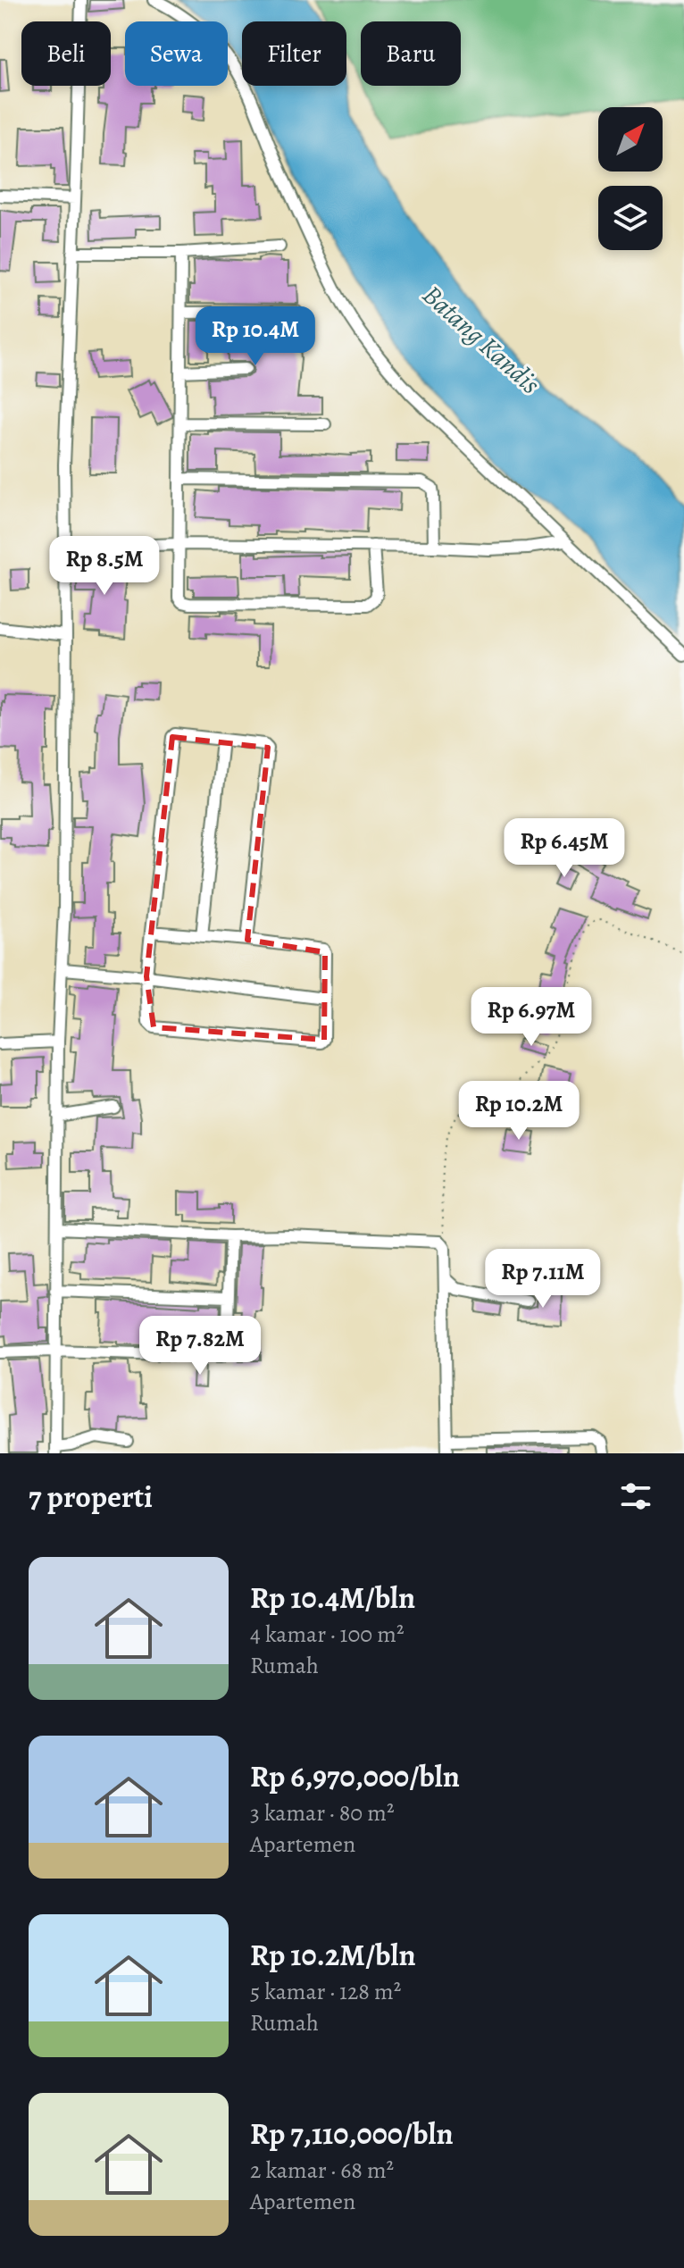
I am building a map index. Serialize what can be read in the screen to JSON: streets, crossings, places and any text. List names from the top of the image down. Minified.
{"water":["Batang Kandis"],"north":"top right","page":{"chip":["Beli","Sewa","Filter","Baru"],"price":["Rp 10.4M","Rp 8.5M","Rp 6.45M","Rp 6.97M","Rp 10.2M","Rp 7.11M","Rp 7.82M"],"heading":"7 properti","list":[{"name":"Rp 10.4M/bln","note":"4 kamar · 100 m² · Rumah"},{"name":"Rp 6,970,000/bln","note":"3 kamar · 80 m² · Apartemen"},{"name":"Rp 10.2M/bln","note":"5 kamar · 128 m² · Rumah"},{"name":"Rp 7,110,000/bln","note":"2 kamar · 68 m² · Apartemen"}]}}
